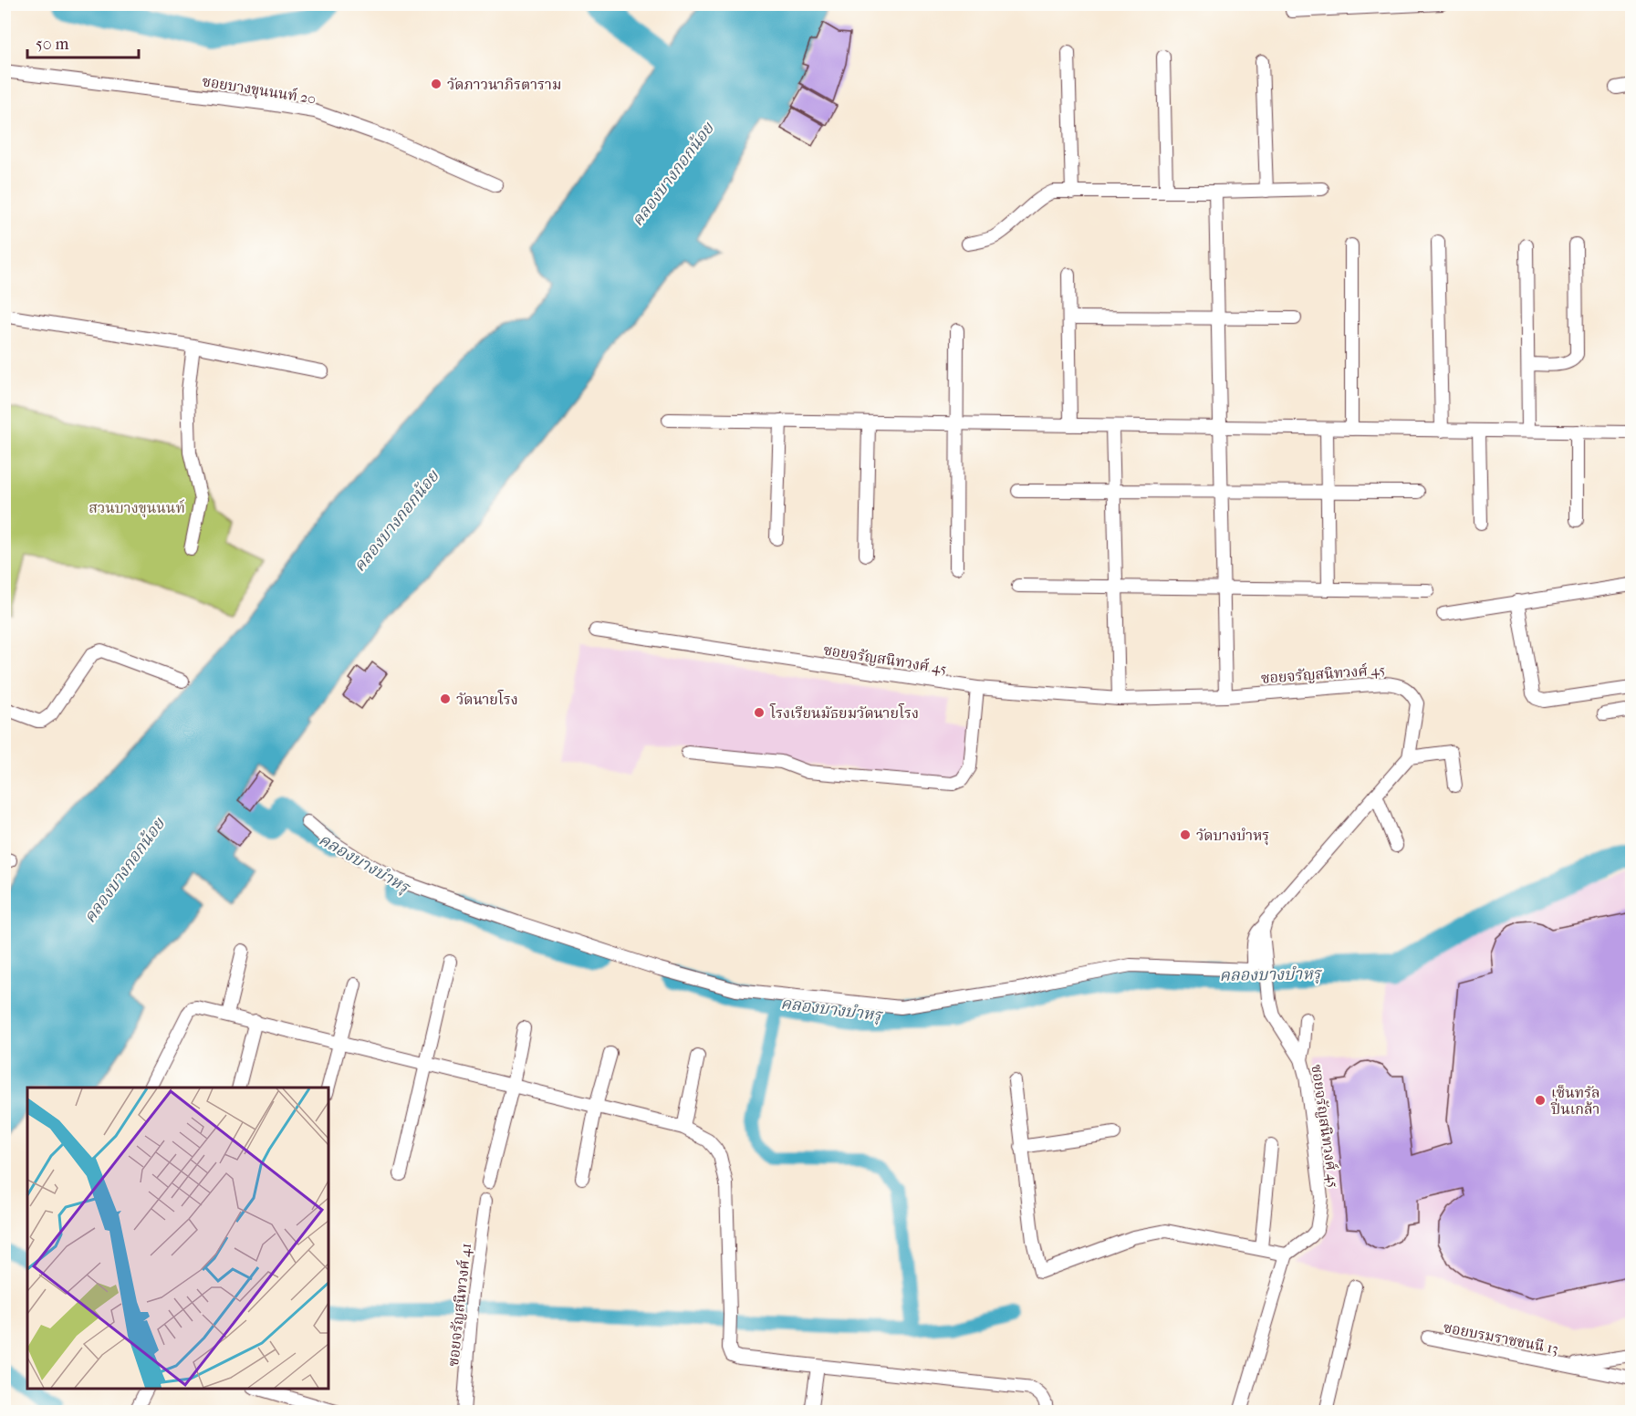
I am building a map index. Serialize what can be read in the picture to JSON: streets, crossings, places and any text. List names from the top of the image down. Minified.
{"streets":{"street":["ซอยบางขุนนนท์ 20","ซอยจรัญสนิทวงศ์ 45","ซอยจรัญสนิทวงศ์ 41","ซอยบรมราชชนนี 13"]},"water":["คลองบางกอกน้อย","คลองบางบำหรุ"],"parks":["สวนบางขุนนนท์"],"places":["วัดภาวนาภิรตาราม","วัดนายโรง","โรงเรียนมัธยมวัดนายโรง","วัดบางบำหรุ","เซ็นทรัล ปิ่นเกล้า"],"scale_bar":"50 m"}
